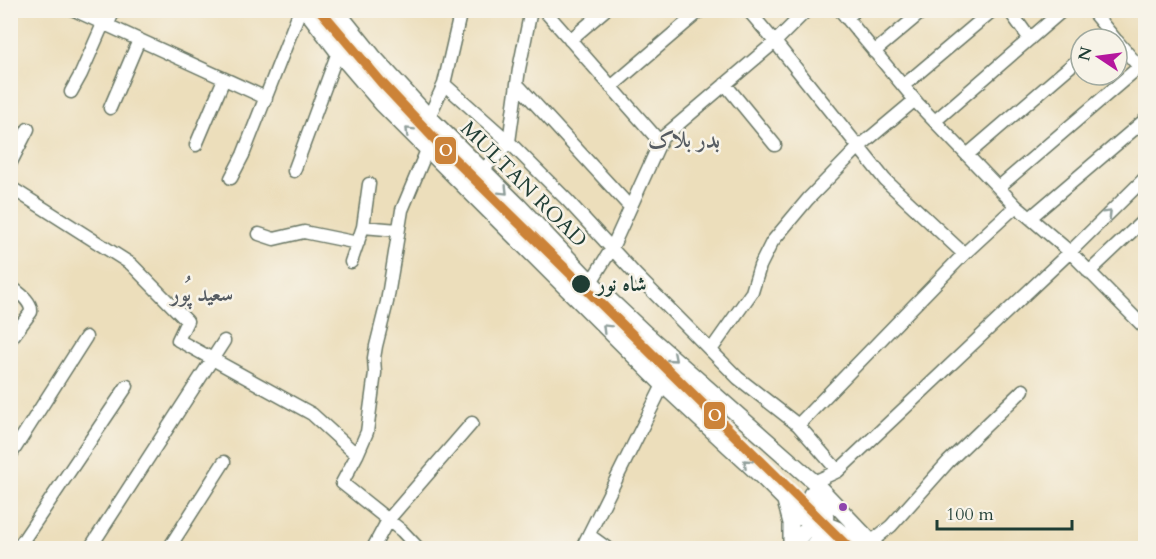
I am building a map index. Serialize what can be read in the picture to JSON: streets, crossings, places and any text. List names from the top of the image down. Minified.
{"streets":{"main road":["MULTAN ROAD"]},"districts":["بدر بلاک","سعید پُور"],"places":["شاہ نور"],"lines":["transit line O"],"scale_bar":"100 m","north":"left"}
